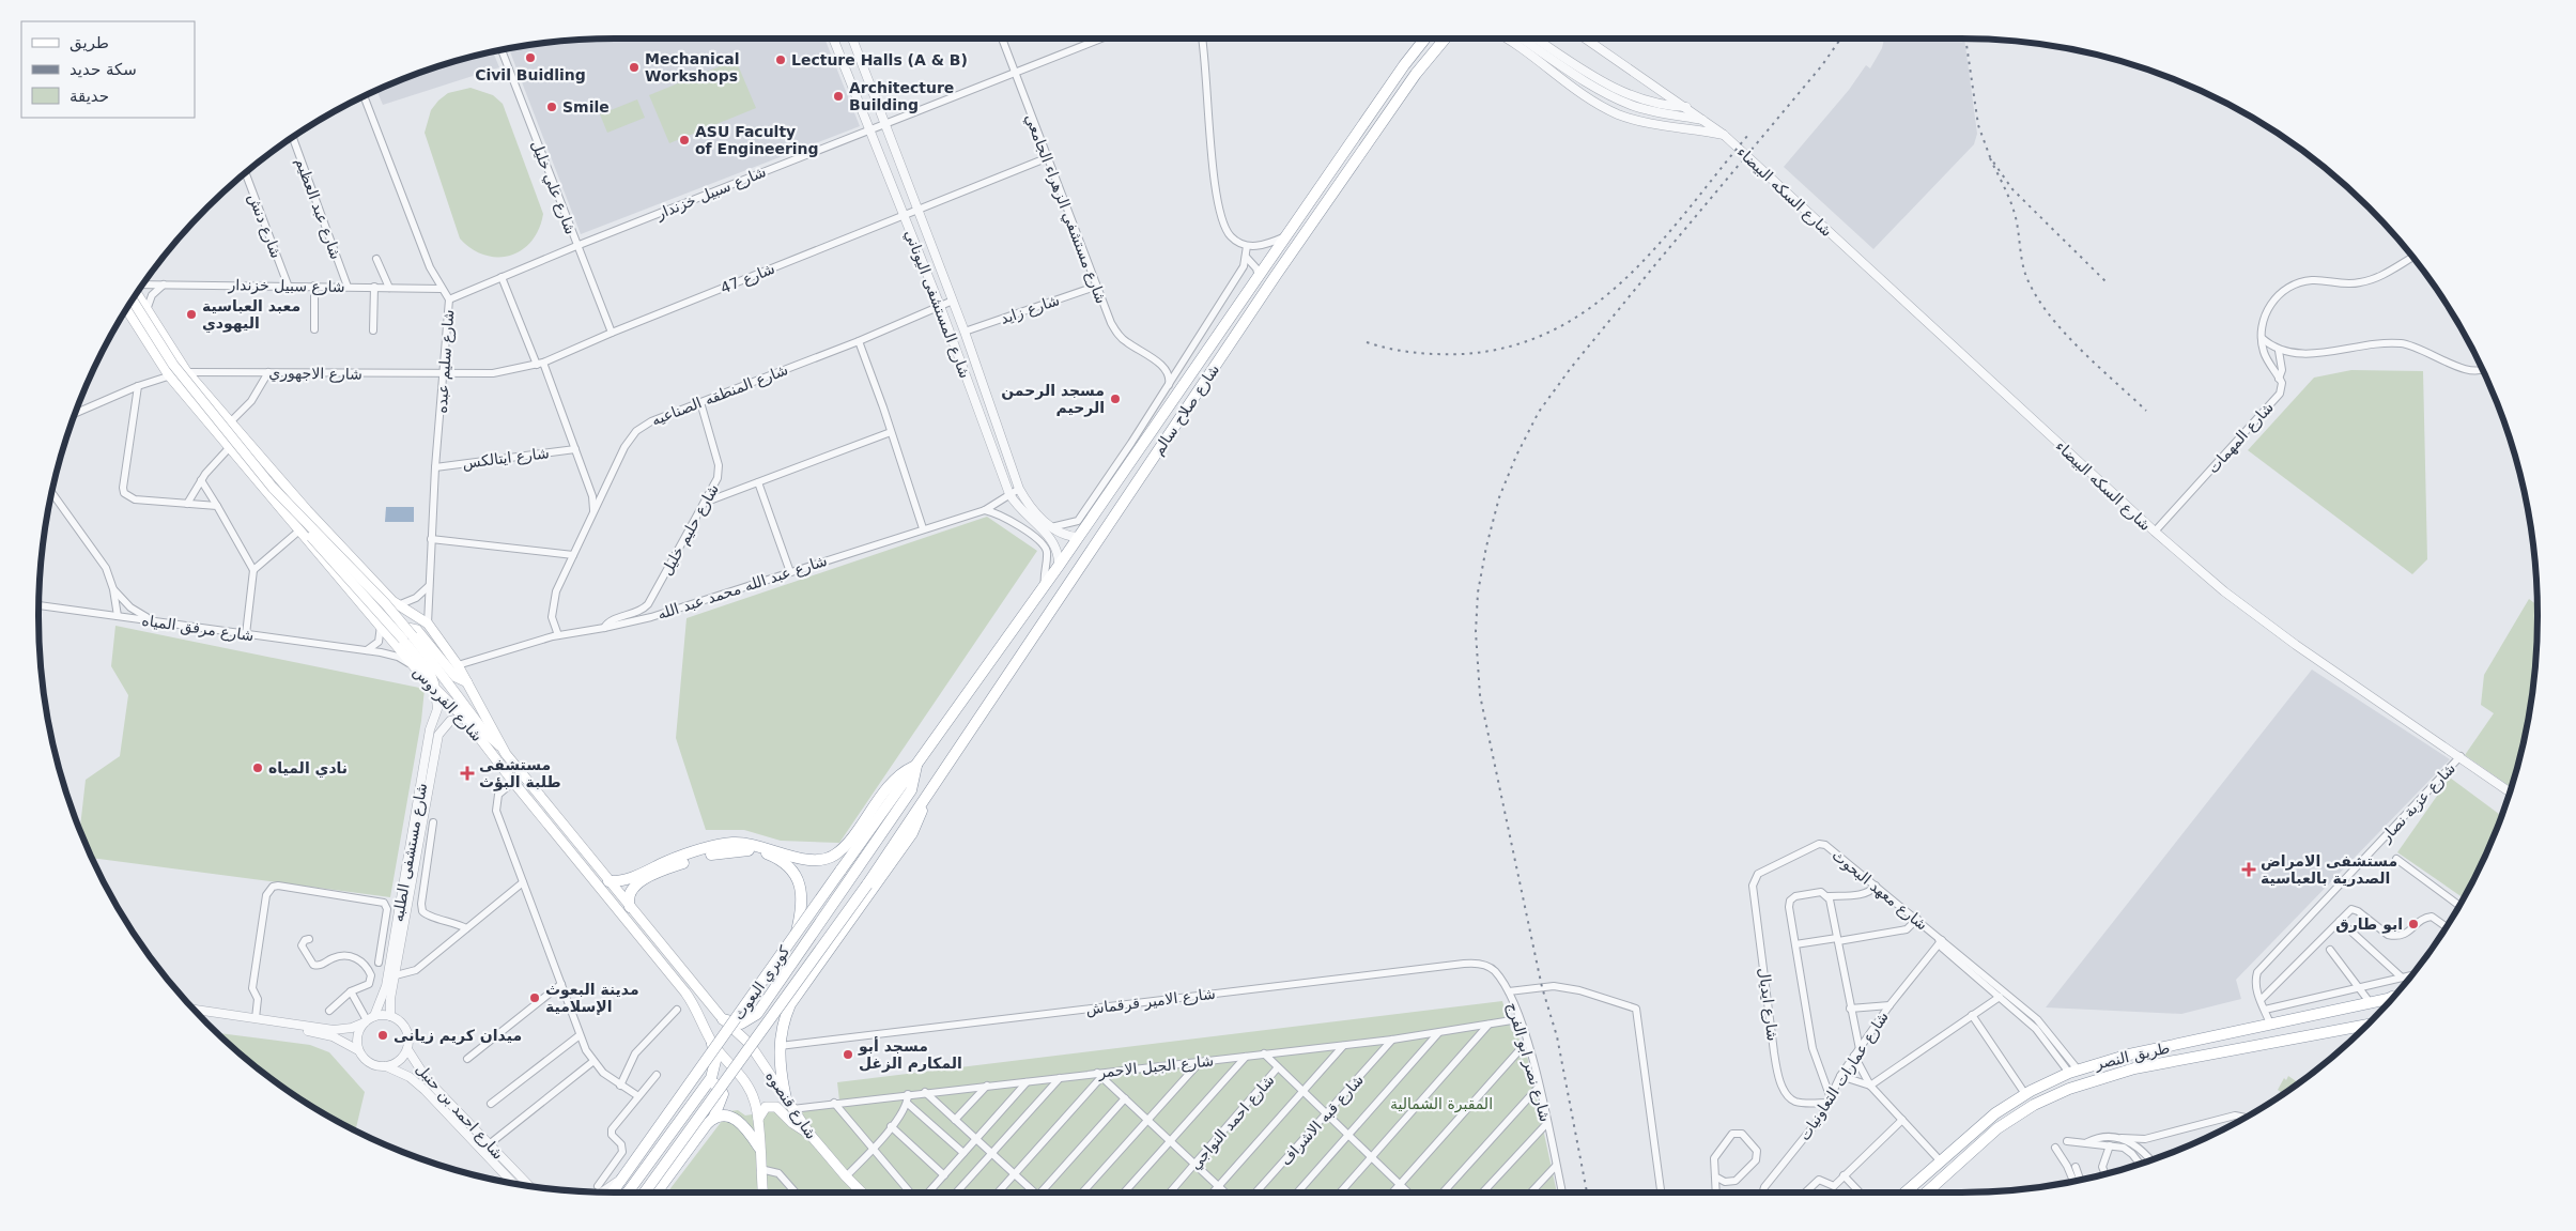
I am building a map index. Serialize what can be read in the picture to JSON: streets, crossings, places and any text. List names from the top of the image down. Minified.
{"streets":{"highway":["شارع صلاح سالم","كوبري البعوث","طريق النصر"],"main road":["شارع الفردوس","شارع قنصوه"],"street":["شارع علي خليل","شارع السكه البيضاء","شارع سبيل خزندار","شارع عبد العظيم","شارع مستشفي الزهراء الجامعي","شارع دنش","شارع 47","شارع المستشفى اليوناني","شارع زايد","شارع سليم عبده","شارع الاجهوري","شارع المنطقه الصناعيه","شارع المهمات","شارع ايتالكس","شارع حليم خليل","شارع عبد الله محمد عبد الله","شارع مرفق المياه","شارع عزبة نصار","شارع مستشفى الطلبه","شارع معهد البحوث","شارع الامير قرقماش","شارع ايديال","شارع نصر ابو الفرج","شارع الجبل الاحمر","شارع عمارات التعاونيات","شارع احمد بن حنبل","شارع قبه الاشراف","شارع احمد النواجي"]},"crossings":[["شارع علي خليل","شارع سبيل خزندار"],["شارع علي خليل","شارع 47"],["شارع السكه البيضاء","شارع المهمات"],["شارع السكه البيضاء","شارع عزبة نصار"],["شارع سبيل خزندار","شارع عبد العظيم"],["شارع سبيل خزندار","شارع مستشفي الزهراء الجامعي"],["شارع سبيل خزندار","شارع دنش"],["شارع سبيل خزندار","شارع المستشفى اليوناني"],["شارع سبيل خزندار","شارع سليم عبده"],["شارع مستشفي الزهراء الجامعي","شارع 47"],["شارع مستشفي الزهراء الجامعي","شارع زايد"],["شارع 47","شارع المستشفى اليوناني"],["شارع 47","شارع سليم عبده"],["شارع 47","شارع الاجهوري"],["شارع المستشفى اليوناني","شارع زايد"],["شارع المستشفى اليوناني","شارع المنطقه الصناعيه"],["شارع المستشفى اليوناني","شارع صلاح سالم"],["شارع المستشفى اليوناني","شارع عبد الله محمد عبد الله"],["شارع سليم عبده","شارع الاجهوري"],["شارع سليم عبده","شارع ايتالكس"],["شارع سليم عبده","شارع الفردوس"],["شارع الاجهوري","شارع الفردوس"],["شارع المنطقه الصناعيه","شارع حليم خليل"],["شارع المنطقه الصناعيه","شارع عبد الله محمد عبد الله"],["شارع صلاح سالم","كوبري البعوث"],["شارع حليم خليل","شارع عبد الله محمد عبد الله"],["شارع عبد الله محمد عبد الله","شارع الفردوس"],["شارع مرفق المياه","شارع الفردوس"],["شارع الفردوس","شارع مستشفى الطلبه"],["شارع الفردوس","شارع قنصوه"],["شارع عزبة نصار","طريق النصر"],["شارع مستشفى الطلبه","شارع احمد بن حنبل"],["شارع معهد البحوث","شارع ايديال"],["شارع معهد البحوث","طريق النصر"],["شارع معهد البحوث","شارع عمارات التعاونيات"],["شارع الامير قرقماش","شارع نصر ابو الفرج"],["شارع ايديال","شارع عمارات التعاونيات"],["شارع نصر ابو الفرج","شارع الجبل الاحمر"],["شارع الجبل الاحمر","شارع قنصوه"],["شارع الجبل الاحمر","شارع قبه الاشراف"]],"parks":["المقبرة الشمالية"],"places":{"other":["Civil Buidling","Lecture Halls (A & B)","Mechanical Workshops","Architecture Building","Smile","ASU Faculty of Engineering","معبد العباسية اليهودي","مسجد الرحمن الرحيم","نادي المياه","ابو طارق","مدينة البعوث الإسلامية","ميدان كريم زيانى","مسجد أبو المكارم الزغل"],"health":["مستشفى طلبة البؤث","مستشفى الامراض الصدرية بالعباسية"]},"legend":["طريق","سكة حديد","حديقة"]}
